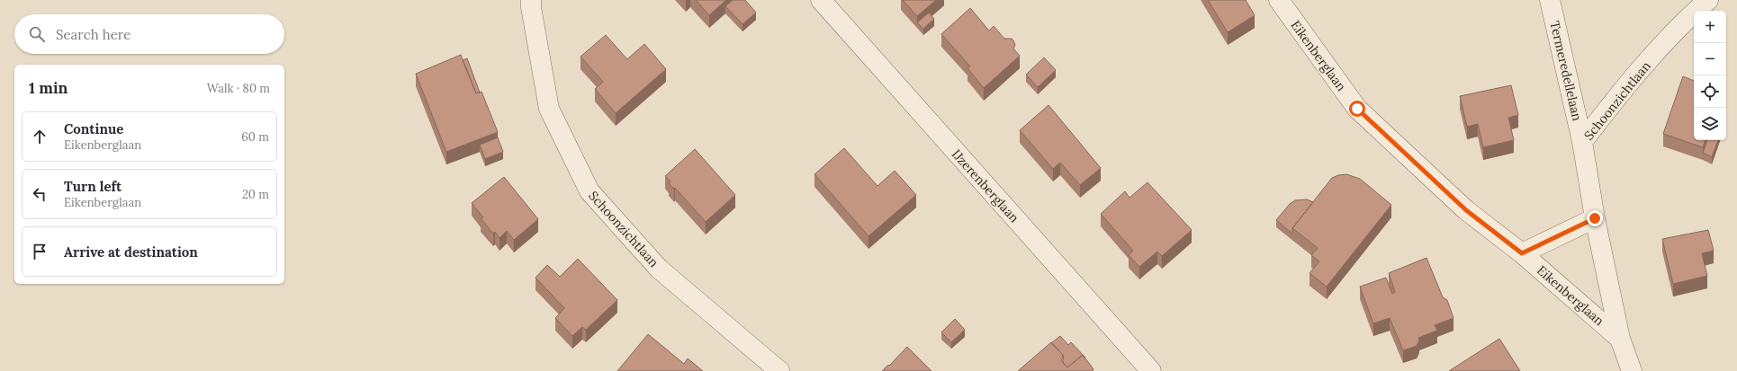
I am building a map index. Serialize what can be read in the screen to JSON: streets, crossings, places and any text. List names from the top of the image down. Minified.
{"streets":{"street":["Eikenberglaan","Termeredellelaan","Schoonzichtlaan","IJzerenberglaan"]},"crossings":[["Eikenberglaan","Schoonzichtlaan"],["Termeredellelaan","Schoonzichtlaan"]],"page":{"map_buttons":["+","−"],"search":"Search here","heading":["1 min","Walk · 80 m"],"list":[["Continue","Eikenberglaan","60 m"],["Turn left","Eikenberglaan","20 m"],"Arrive at destination"]}}
